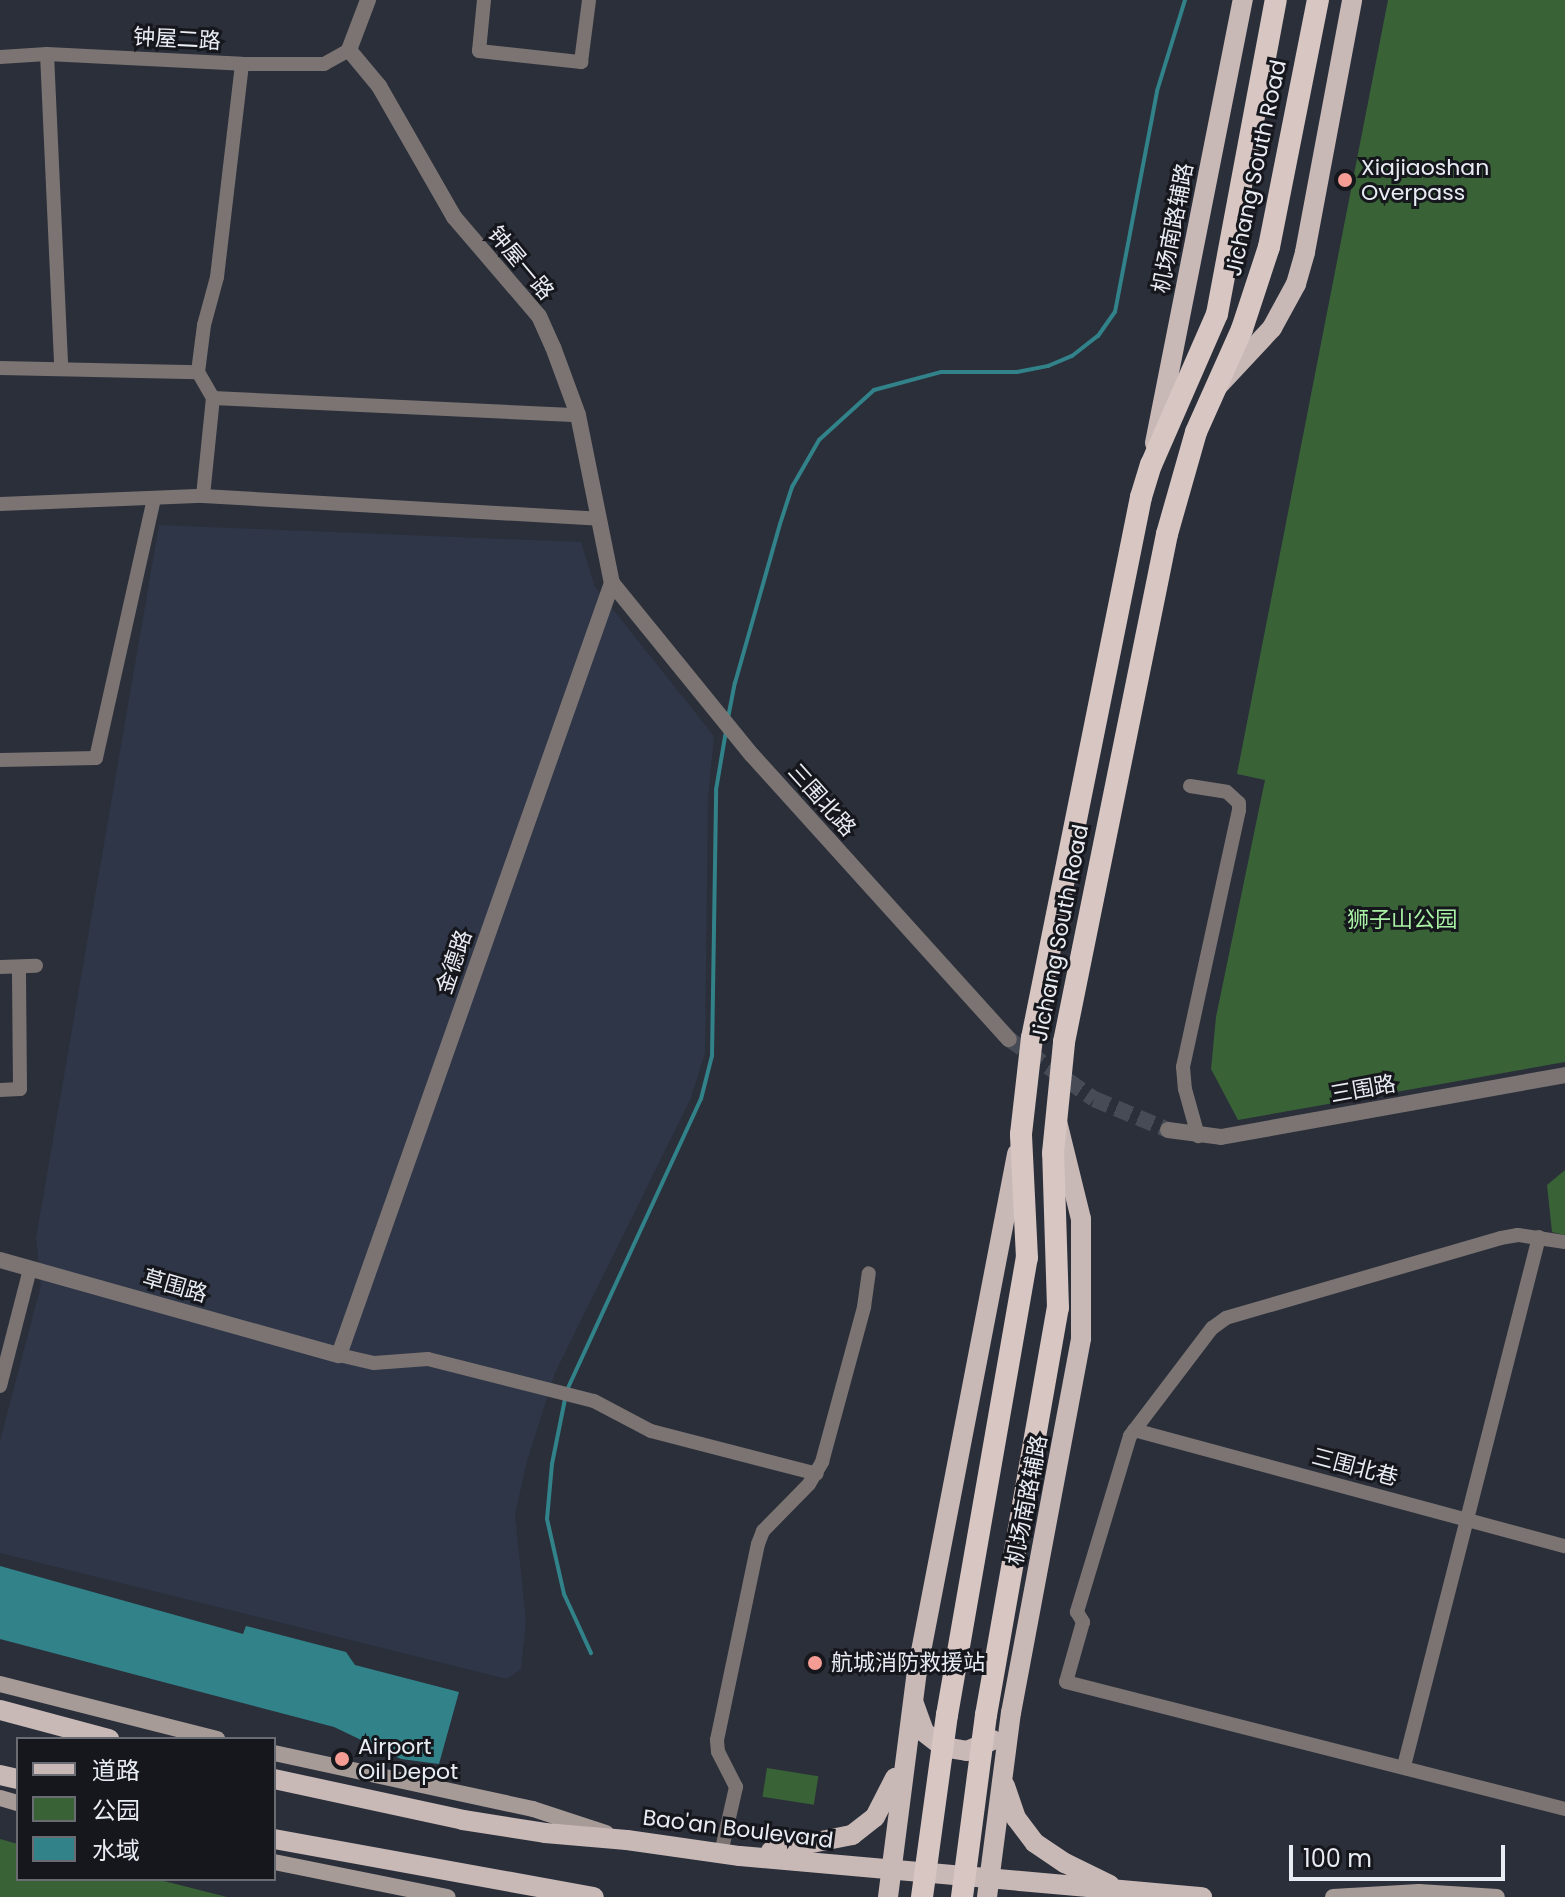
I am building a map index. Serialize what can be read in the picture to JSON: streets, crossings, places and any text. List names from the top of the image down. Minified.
{"streets":{"highway":["Jichang South Road"],"main road":["机场南路辅路","Bao'an Boulevard"],"street":["钟屋二路","钟屋一路","三围北路","金德路","三围路","草围路","三围北巷"]},"crossings":[["钟屋二路","钟屋一路"],["Jichang South Road","机场南路辅路"],["机场南路辅路","Bao'an Boulevard"],["钟屋一路","三围北路"],["钟屋一路","金德路"],["三围北路","金德路"],["金德路","草围路"]],"parks":["狮子山公园"],"places":["Xiajiaoshan Overpass","航城消防救援站","Airport Oil Depot"],"legend":["道路","公园","水域"],"scale_bar":"100 m"}
